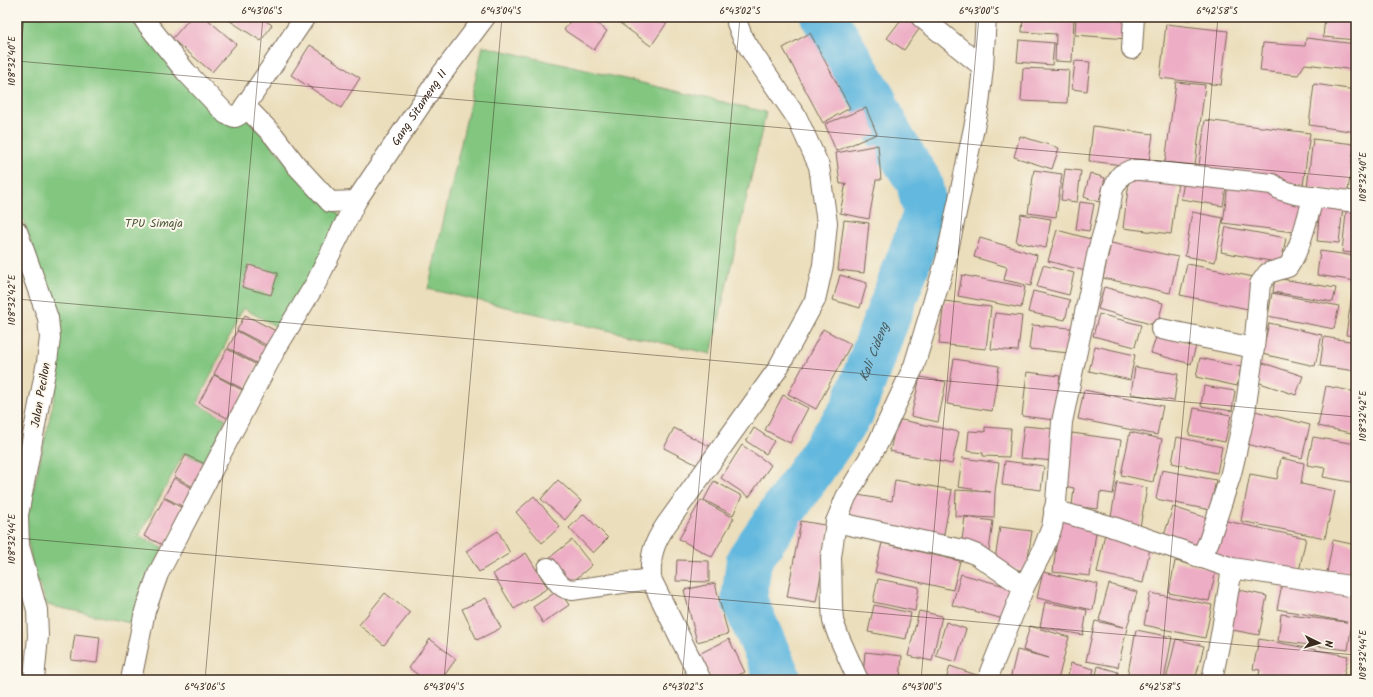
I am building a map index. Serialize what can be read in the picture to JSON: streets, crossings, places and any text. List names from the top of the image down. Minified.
{"streets":{"street":["Gang Sitameng II","Jalan Pecilon"]},"water":["Kali Cideng"],"parks":["TPU Simaja"],"north":"right","coordinates":["6°43'06\"S","6°43'04\"S","6°43'02\"S","6°43'00\"S","6°42'58\"S","108°32'40\"E","108°32'42\"E","108°32'44\"E"]}
